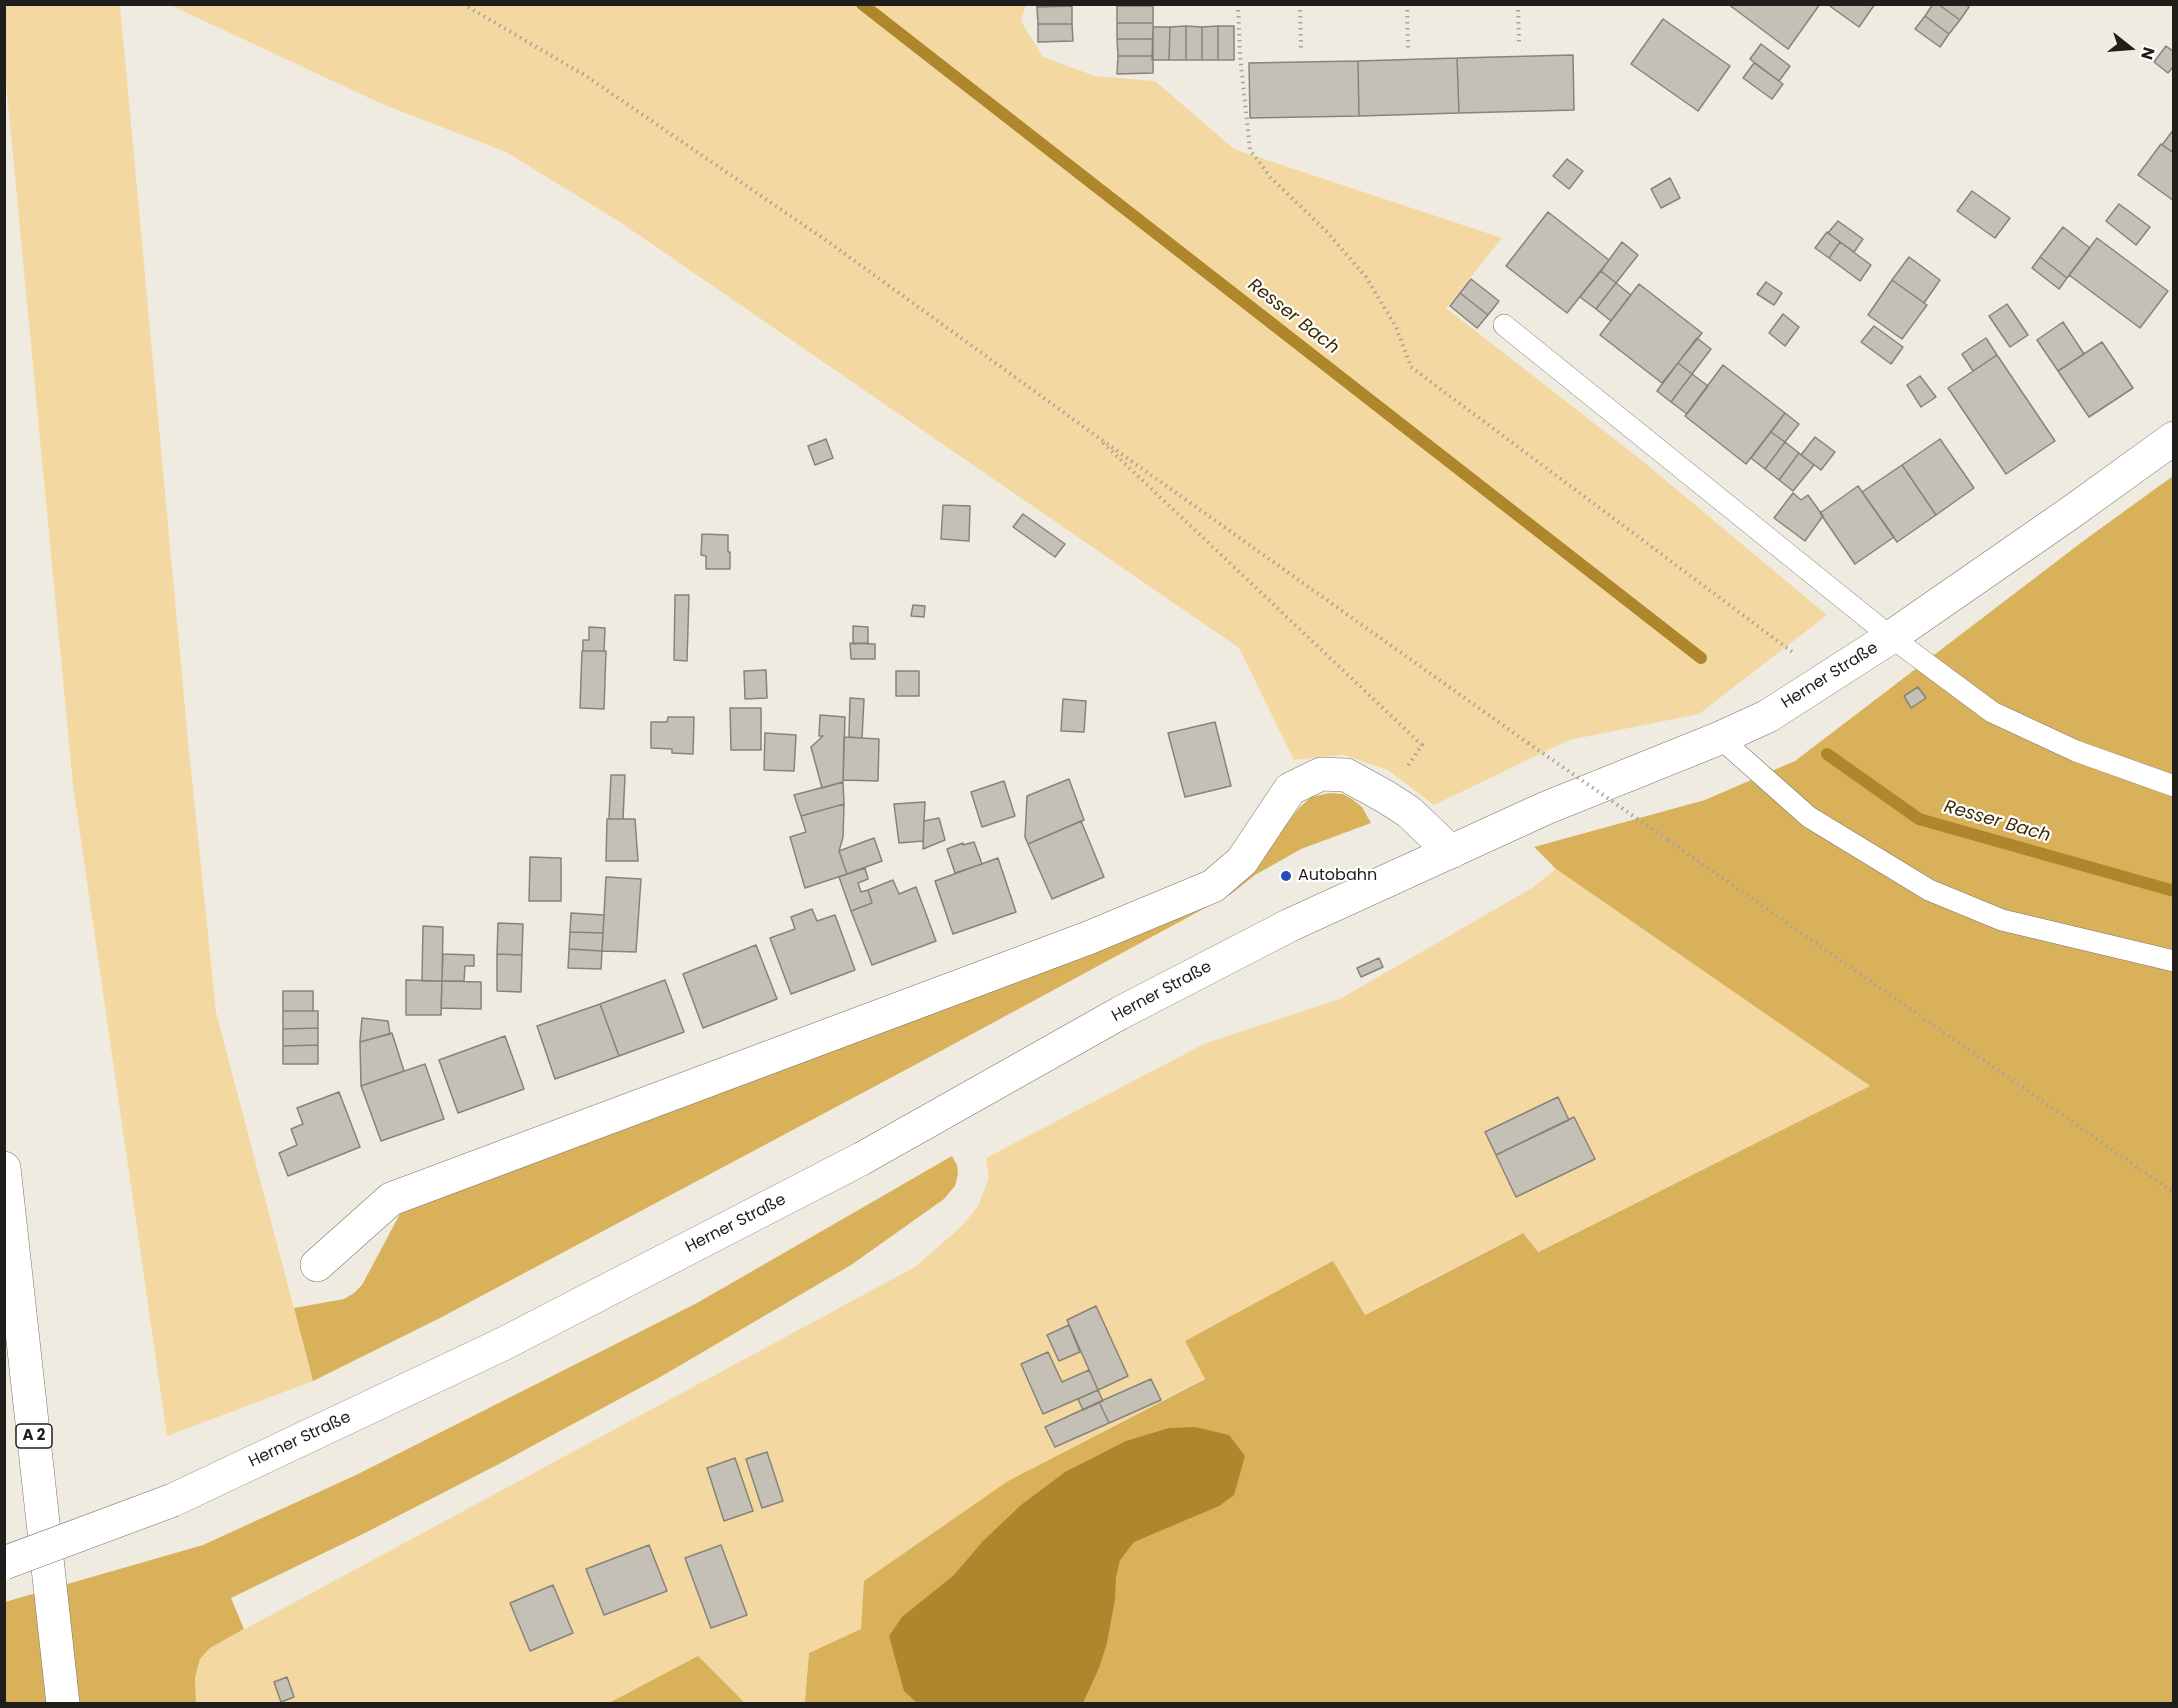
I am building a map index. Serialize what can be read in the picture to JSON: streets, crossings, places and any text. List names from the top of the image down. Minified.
{"streets":{"main road":["Herner Straße","A 2"]},"water":["Resser Bach"],"places":["Autobahn"],"north":"right"}
